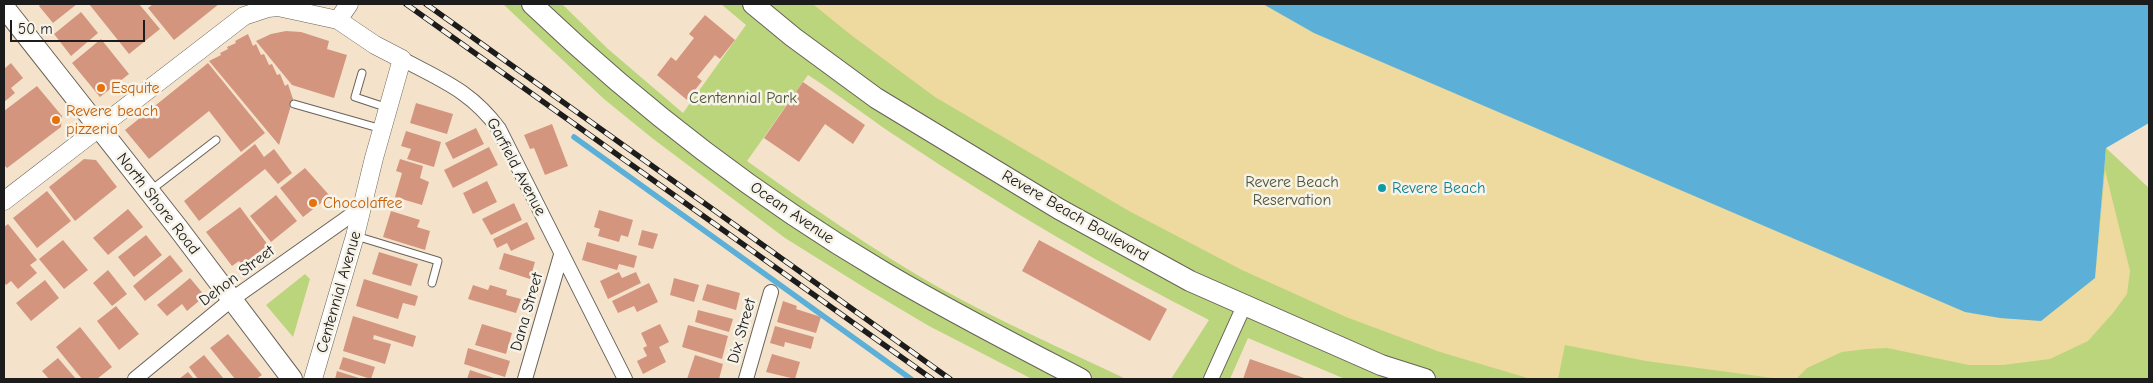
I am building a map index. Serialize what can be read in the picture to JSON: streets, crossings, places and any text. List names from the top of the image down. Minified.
{"streets":{"main road":["North Shore Road","Ocean Avenue","Revere Beach Boulevard"],"street":["Garfield Avenue","Dehon Street","Centennial Avenue","Dana Street","Dix Street"]},"crossings":[["Garfield Avenue","Centennial Avenue"],["Garfield Avenue","Dana Street"],["North Shore Road","Dehon Street"],["Dehon Street","Centennial Avenue"]],"parks":["Centennial Park","Revere Beach Reservation"],"places":["Esquite","Revere beach pizzeria","Revere Beach","Chocolaffee"],"scale_bar":"50 m"}
